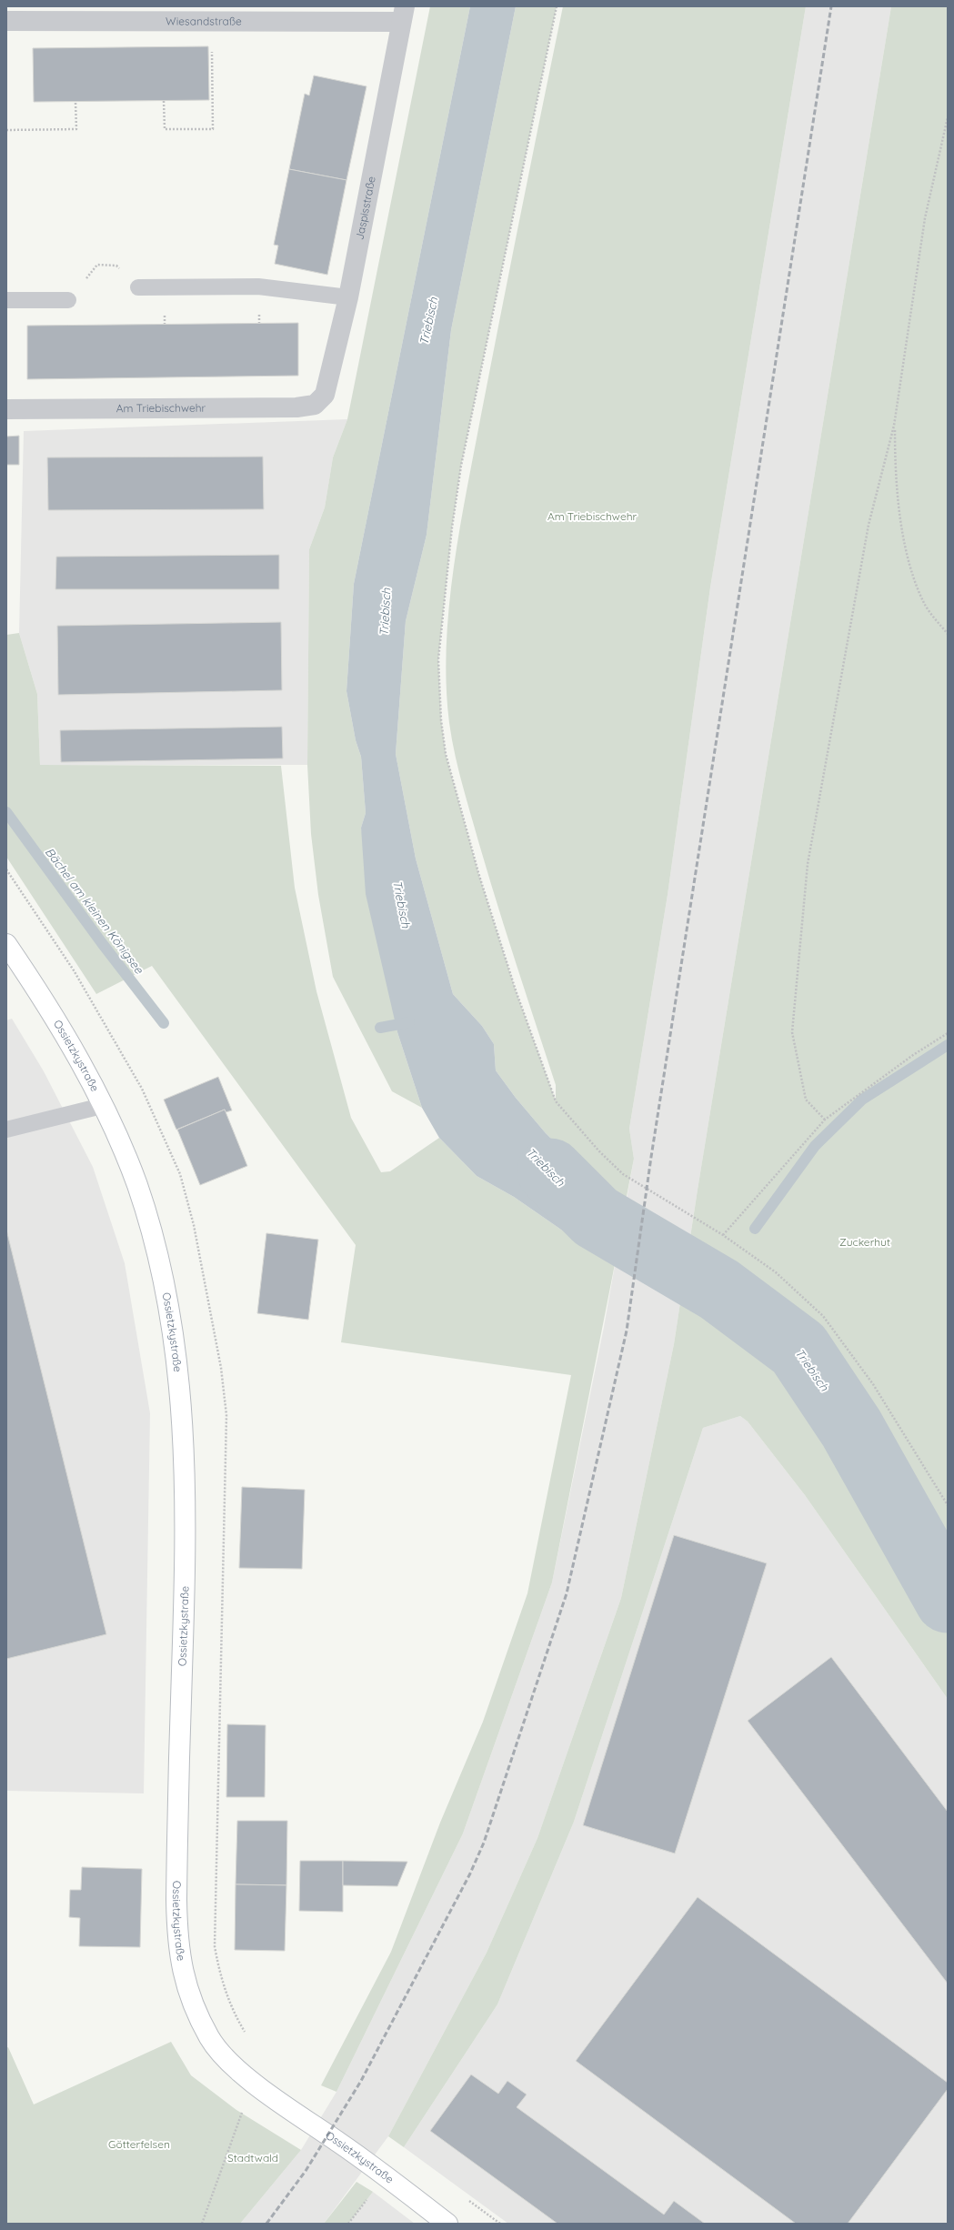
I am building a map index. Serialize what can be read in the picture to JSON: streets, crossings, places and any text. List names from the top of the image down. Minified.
{"streets":{"main road":["Ossietzkystraße"],"street":["Wiesandstraße","Jaspisstraße","Am Triebischwehr"]},"crossings":[["Wiesandstraße","Jaspisstraße"],["Jaspisstraße","Am Triebischwehr"]],"water":["Triebisch","Bächel am kleinen Königsee"],"parks":["Am Triebischwehr","Zuckerhut","Götterfelsen","Stadtwald"]}
